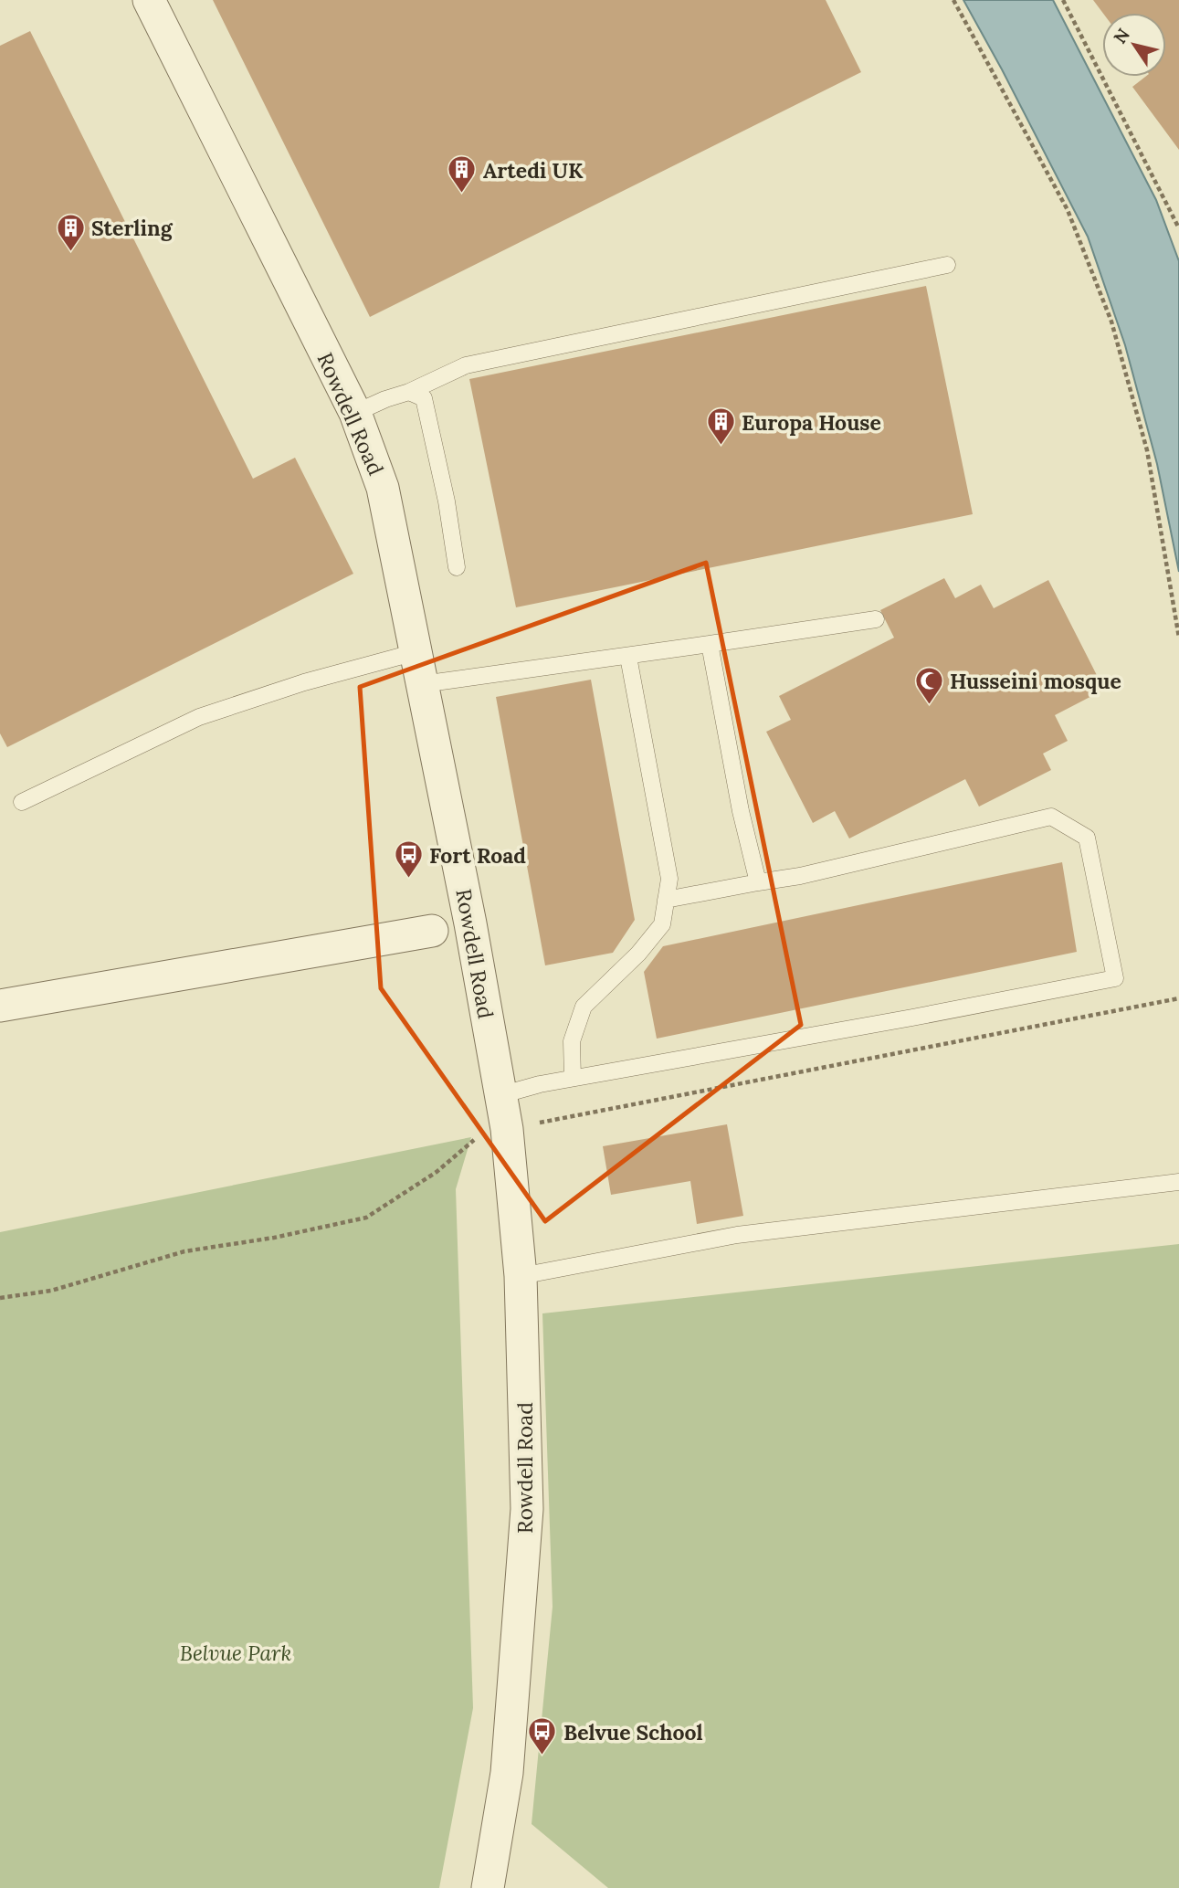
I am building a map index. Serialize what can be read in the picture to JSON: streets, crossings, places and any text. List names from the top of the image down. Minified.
{"streets":{"street":["Rowdell Road"]},"parks":["Belvue Park"],"places":{"building":["Artedi UK","Sterling","Europa House"],"mosque":["Husseini mosque"],"bus stop":["Fort Road","Belvue School"]},"north":"top left"}
